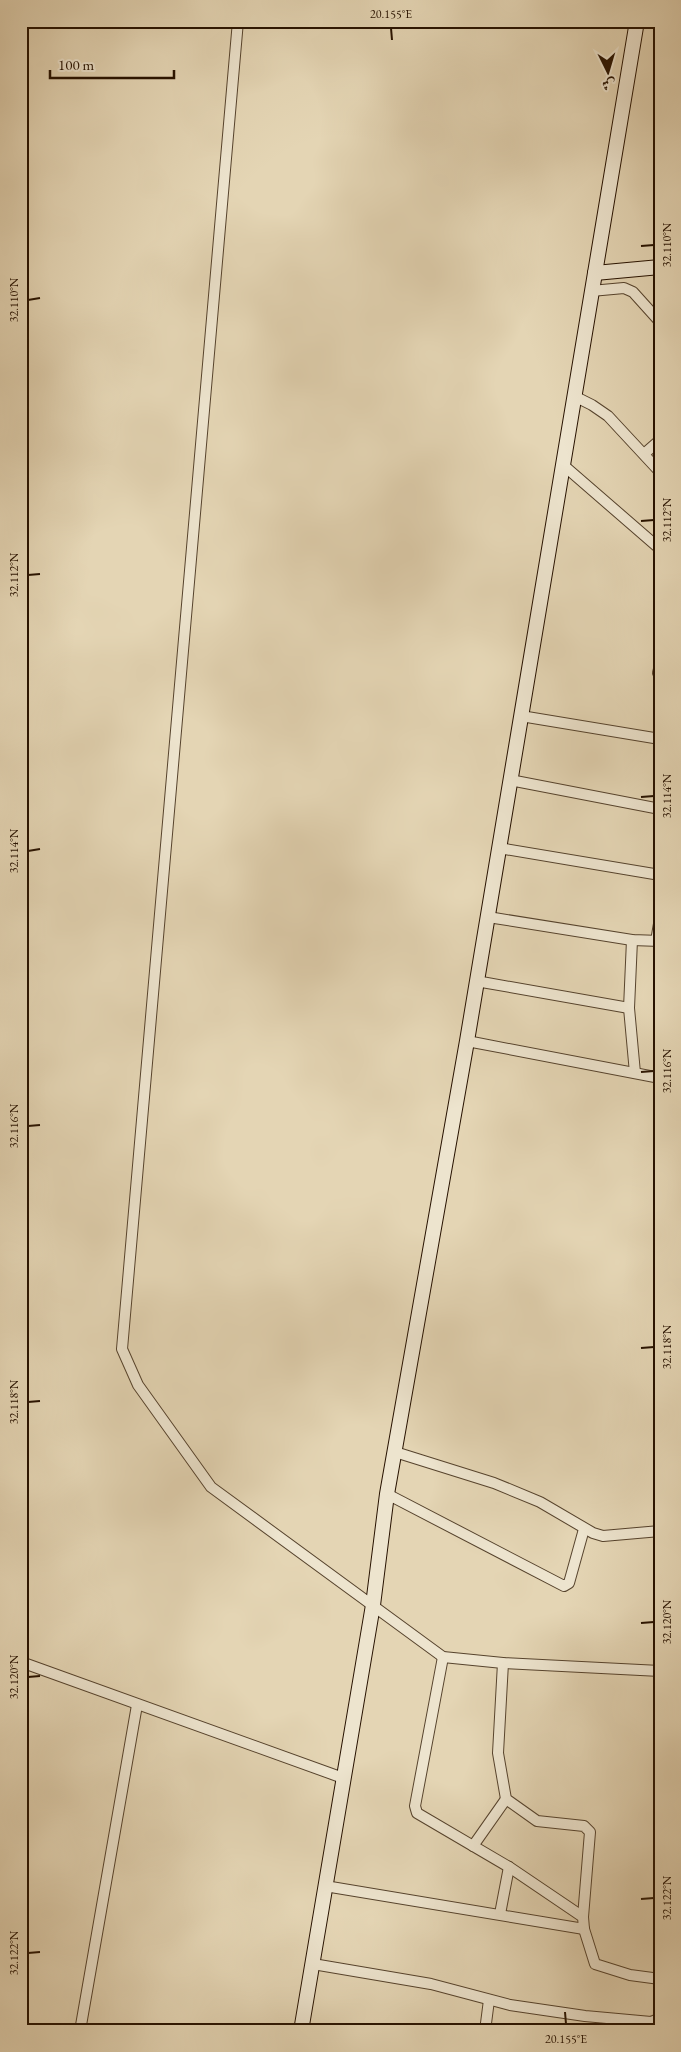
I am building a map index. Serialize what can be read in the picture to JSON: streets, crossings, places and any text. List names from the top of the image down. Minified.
{"scale_bar":"100 m","north":"bottom","coordinates":["20.155°E","32.110°N","32.112°N","32.114°N","32.116°N","32.118°N","32.120°N","32.122°N"]}
